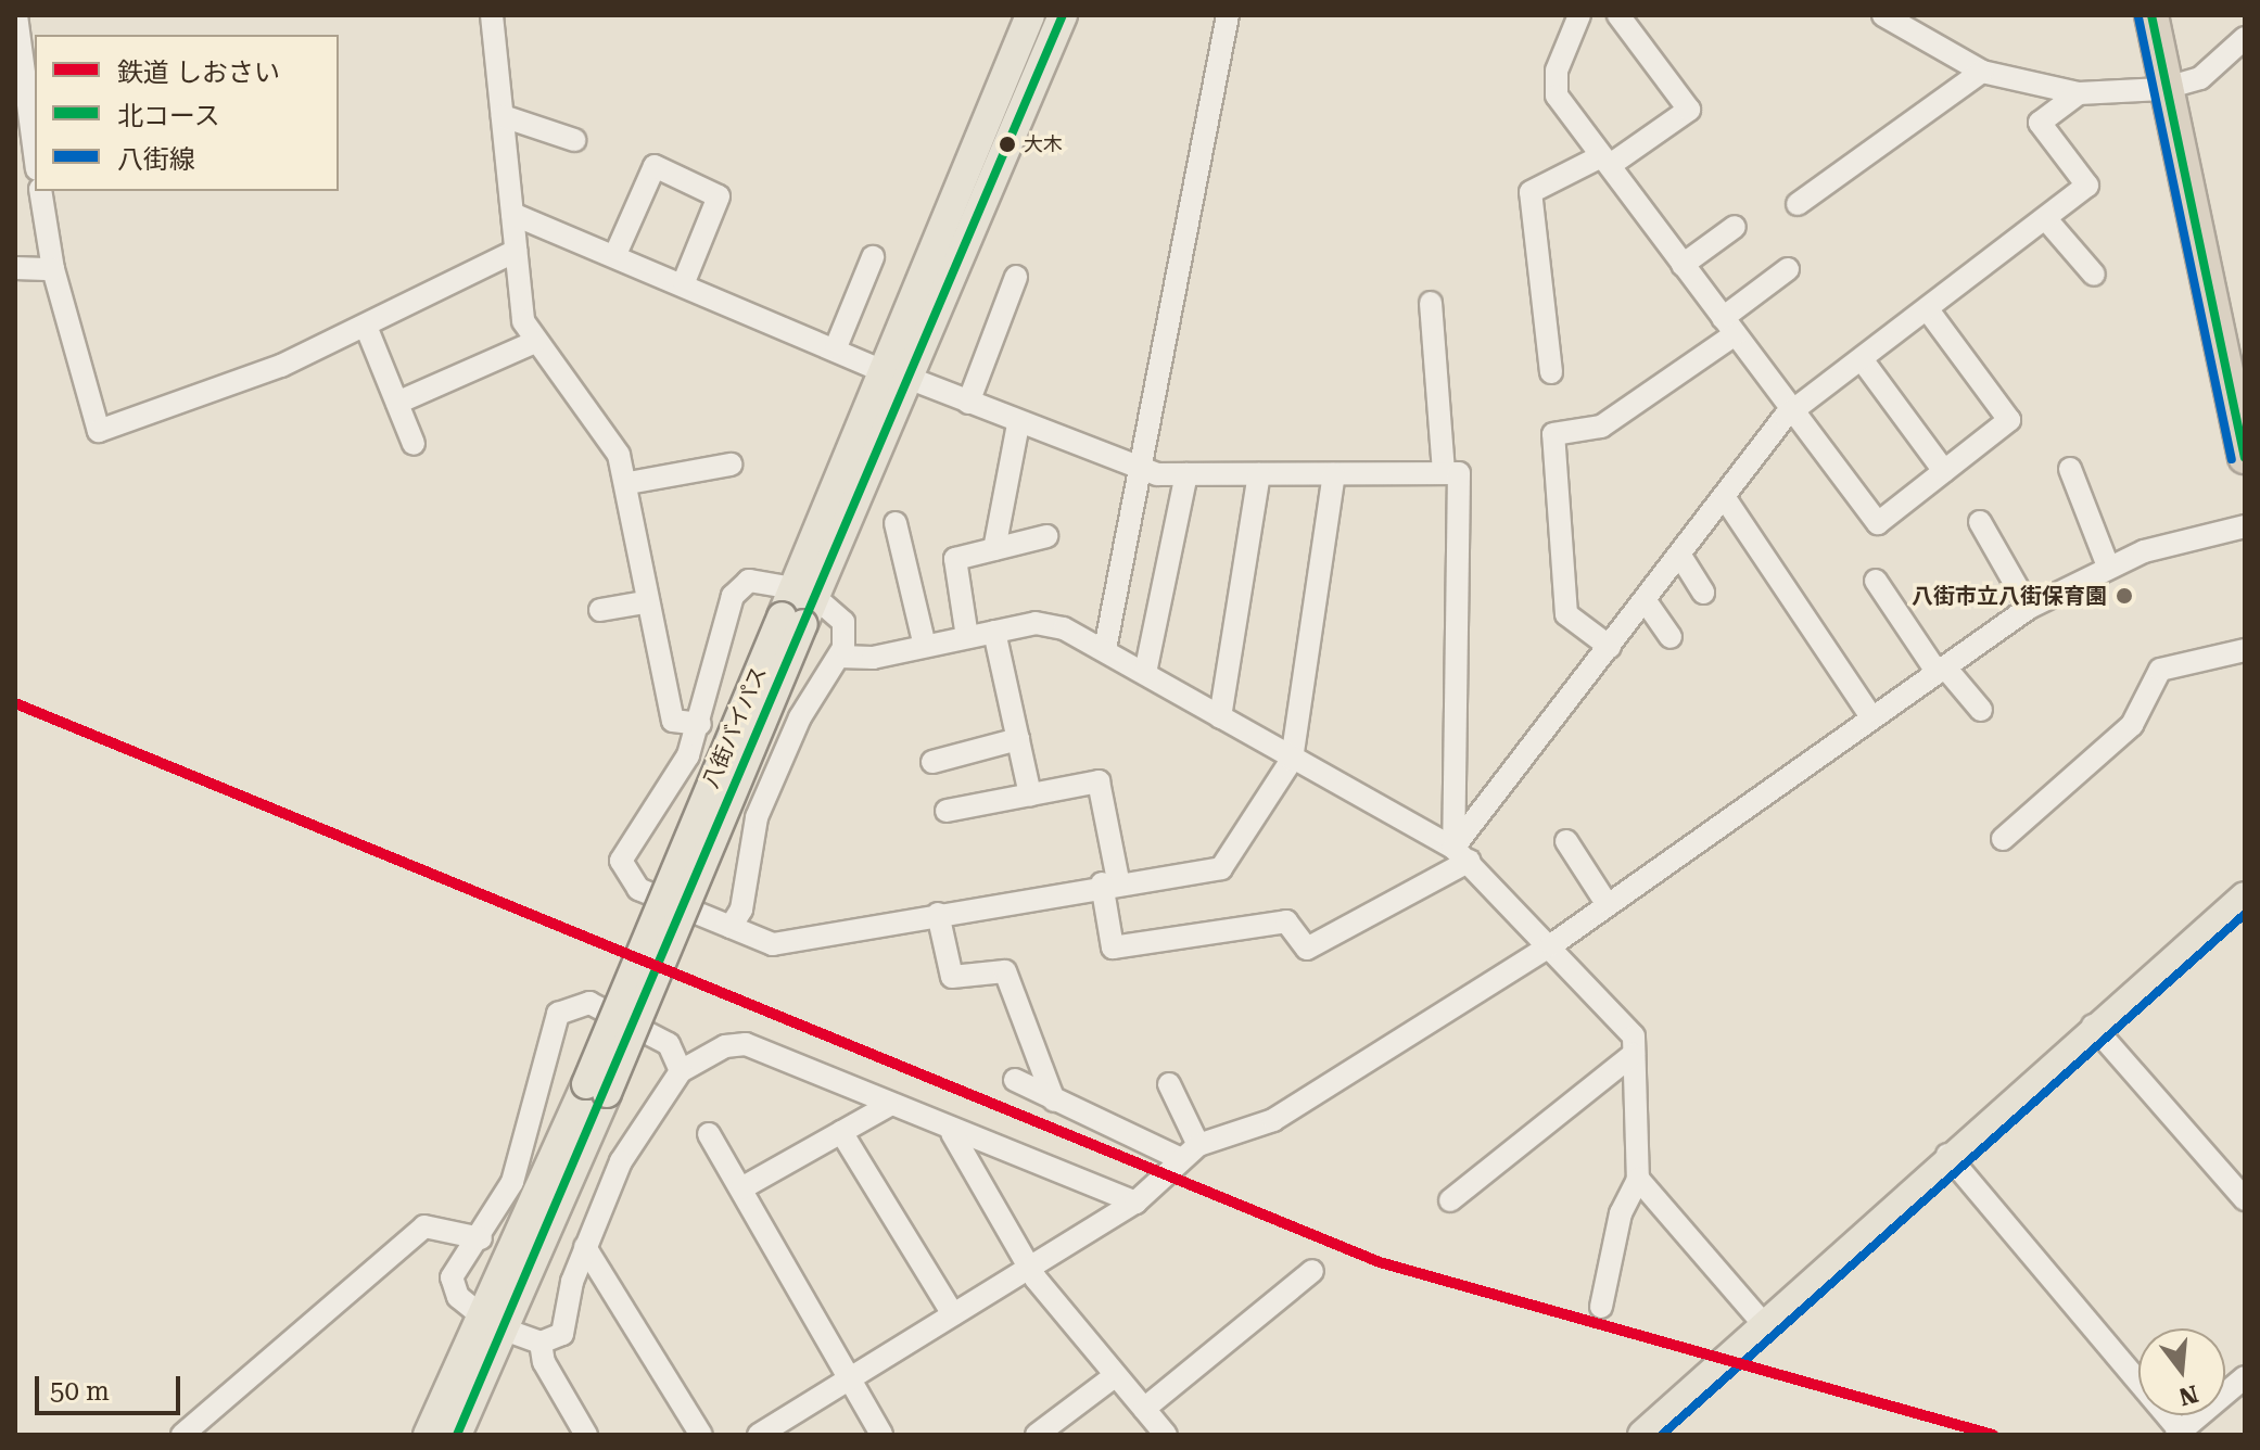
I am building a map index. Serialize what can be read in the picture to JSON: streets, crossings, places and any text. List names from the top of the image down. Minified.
{"streets":{"main road":["八街バイパス"]},"places":["大木","八街市立八街保育園"],"lines":["transit line 北コース","transit line 八街線","rail line しおさい"],"legend":["鉄道 しおさい","北コース","八街線"],"scale_bar":"50 m","north":"bottom"}
